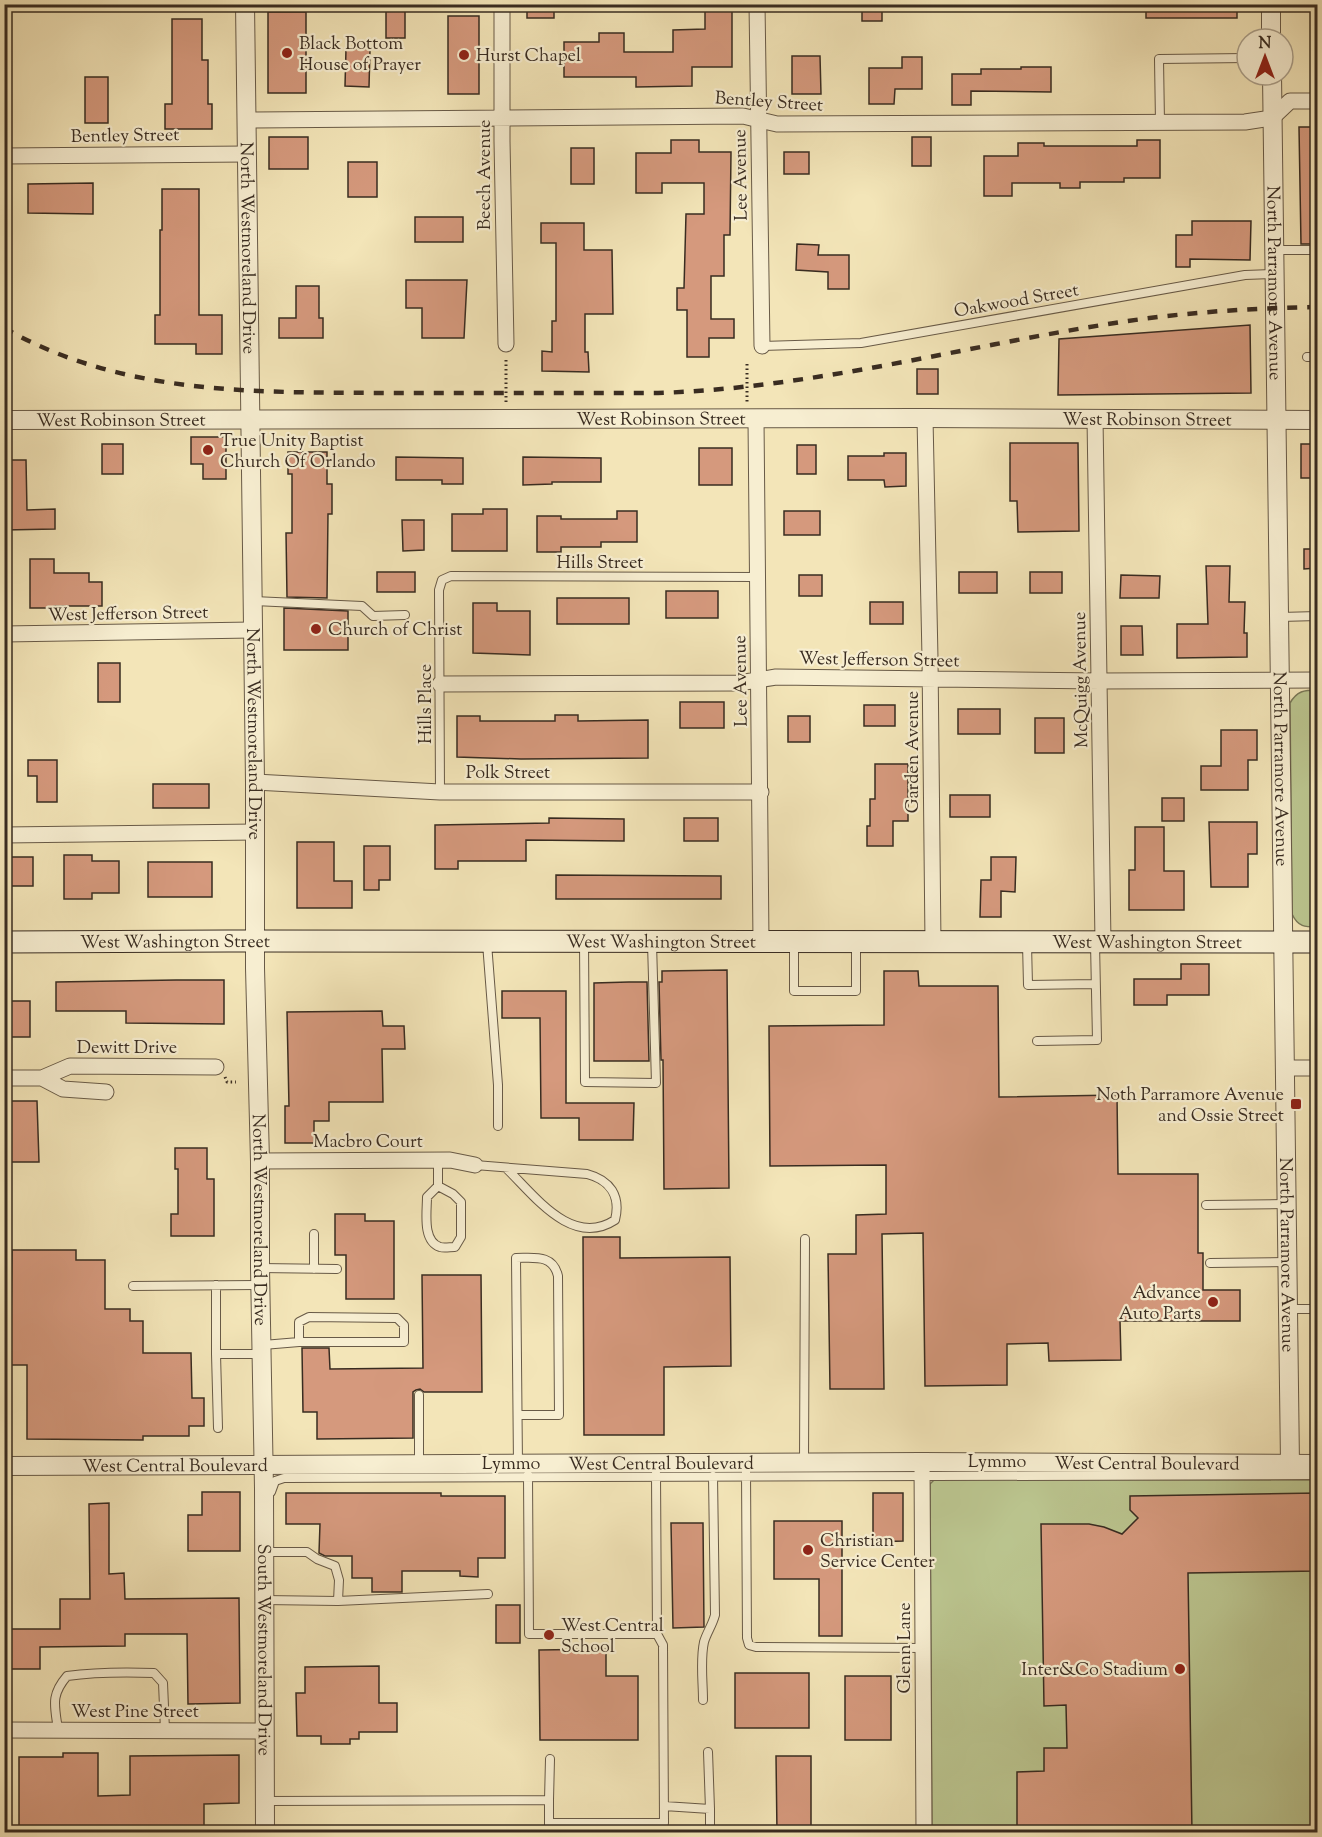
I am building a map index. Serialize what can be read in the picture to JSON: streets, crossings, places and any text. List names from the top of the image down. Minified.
{"streets":{"main road":["West Washington Street"],"street":["Bentley Street","Beech Avenue","Lee Avenue","North Westmoreland Drive","North Parramore Avenue","West Robinson Street","West Jefferson Street","McQuigg Avenue","Garden Avenue","Polk Street","Dewitt Drive","Macbro Court","West Central Boulevard","Glenn Lane","South Westmoreland Drive","West Pine Street"],"lane":["Oakwood Street","Hills Street","Hills Place","Lymmo"]},"crossings":[["Bentley Street","Beech Avenue"],["Bentley Street","Lee Avenue"],["Bentley Street","North Westmoreland Drive"],["Bentley Street","North Parramore Avenue"],["Lee Avenue","Oakwood Street"],["Lee Avenue","West Robinson Street"],["Lee Avenue","Hills Street"],["Lee Avenue","West Jefferson Street"],["Lee Avenue","Polk Street"],["Lee Avenue","West Washington Street"],["North Westmoreland Drive","West Robinson Street"],["North Westmoreland Drive","West Jefferson Street"],["North Westmoreland Drive","Polk Street"],["North Westmoreland Drive","West Washington Street"],["North Westmoreland Drive","Macbro Court"],["North Westmoreland Drive","West Central Boulevard"],["North Westmoreland Drive","South Westmoreland Drive"],["North Parramore Avenue","Oakwood Street"],["North Parramore Avenue","West Robinson Street"],["North Parramore Avenue","West Jefferson Street"],["North Parramore Avenue","West Washington Street"],["North Parramore Avenue","West Central Boulevard"],["West Robinson Street","McQuigg Avenue"],["West Robinson Street","Garden Avenue"],["Hills Street","Hills Place"],["West Jefferson Street","McQuigg Avenue"],["West Jefferson Street","Hills Place"],["West Jefferson Street","Garden Avenue"],["McQuigg Avenue","West Washington Street"],["Hills Place","Polk Street"],["Garden Avenue","West Washington Street"],["Lymmo","West Central Boulevard"],["Lymmo","Glenn Lane"],["Lymmo","South Westmoreland Drive"],["West Central Boulevard","Glenn Lane"],["West Central Boulevard","South Westmoreland Drive"],["South Westmoreland Drive","West Pine Street"]],"places":{"other":["Black Bottom House of Prayer","Hurst Chapel","True Unity Baptist Church Of Orlando","Church of Christ","Advance Auto Parts","Christian Service Center","West Central School","Inter&Co Stadium"],"transit":["Noth Parramore Avenue and Ossie Street"]},"north":"top"}
